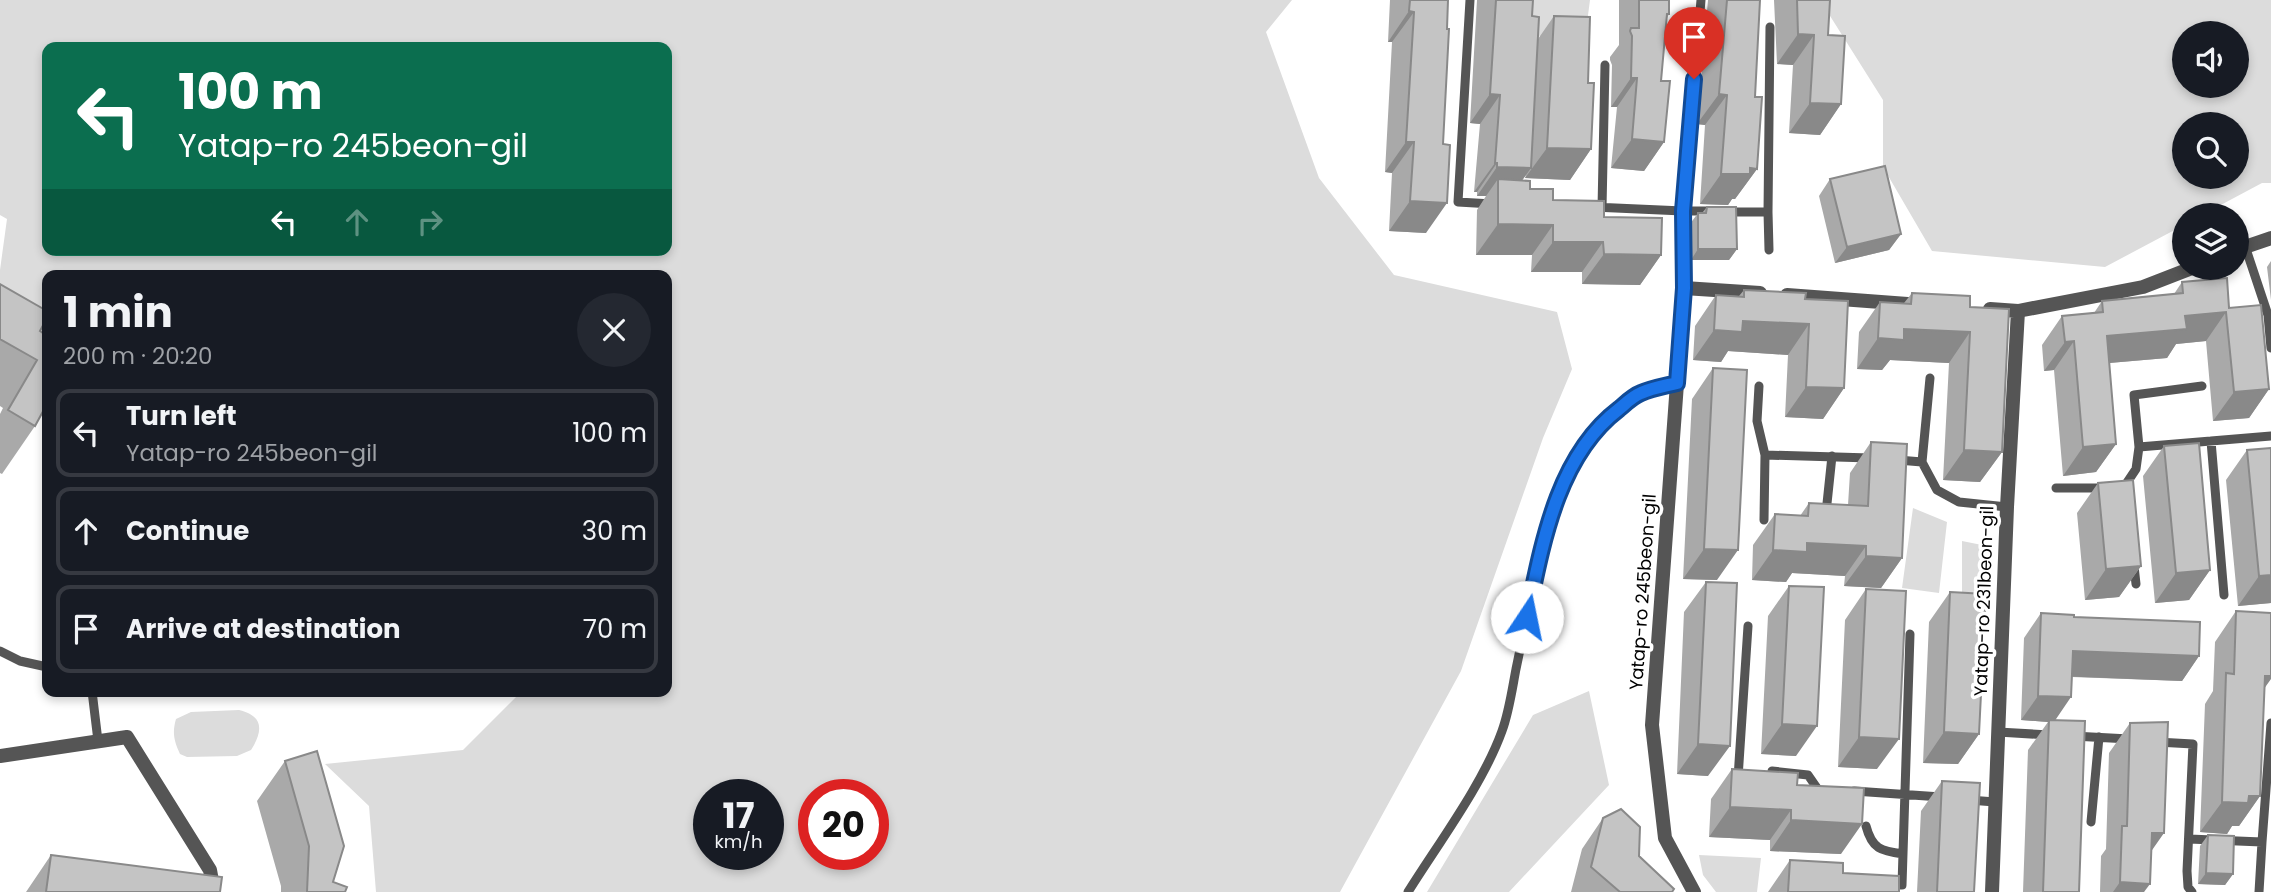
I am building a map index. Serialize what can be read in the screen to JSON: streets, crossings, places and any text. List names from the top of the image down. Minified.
{"streets":{"street":["Yatap-ro 245beon-gil","Yatap-ro 231beon-gil"]},"page":{"turn":["100 m","Yatap-ro 245beon-gil"],"heading":["1 min","200 m · 20:20"],"list":[{"name":"Turn left","note":"Yatap-ro 245beon-gil","value":"100 m"},{"name":"Continue","value":"30 m"},{"name":"Arrive at destination","value":"70 m"}],"speed":"17 km/h","limit":"20"}}
